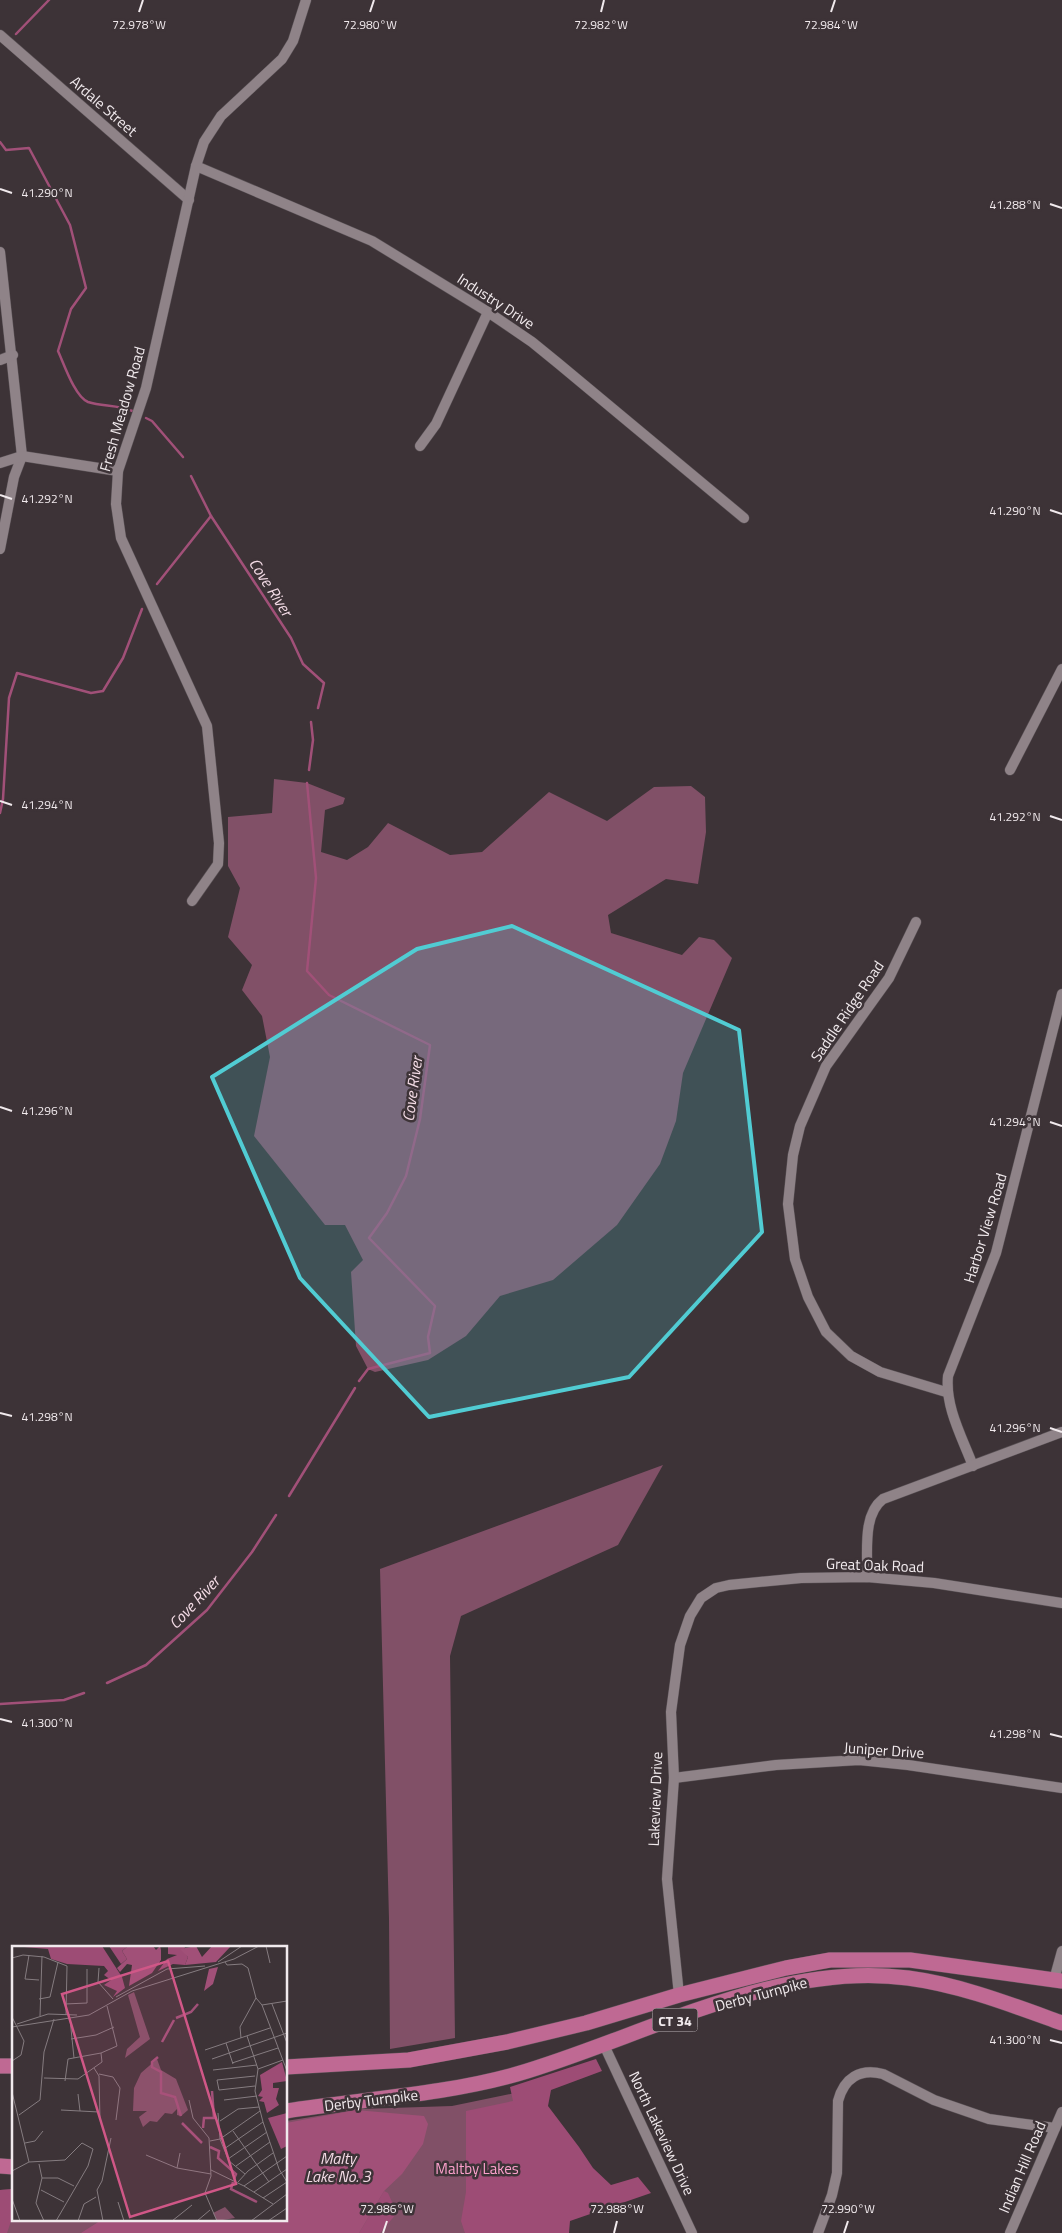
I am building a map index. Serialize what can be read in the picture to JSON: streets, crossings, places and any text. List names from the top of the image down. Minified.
{"streets":{"highway":["Derby Turnpike","CT 34"],"street":["Ardale Street","Industry Drive","Fresh Meadow Road","Saddle Ridge Road","Harbor View Road","Great Oak Road","Juniper Drive","Lakeview Drive","North Lakeview Drive","Indian Hill Road"]},"crossings":[["Ardale Street","Fresh Meadow Road"],["Industry Drive","Fresh Meadow Road"],["Saddle Ridge Road","Harbor View Road"],["Great Oak Road","Lakeview Drive"],["Juniper Drive","Lakeview Drive"],["Lakeview Drive","Derby Turnpike"],["Derby Turnpike","North Lakeview Drive"]],"water":["Cove River","Malty Lake No. 3"],"parks":["Maltby Lakes"],"coordinates":["72.978°W","72.980°W","72.982°W","72.984°W","41.290°N","41.288°N","41.292°N","41.294°N","41.296°N","41.298°N","41.300°N","72.986°W","72.988°W","72.990°W"]}
